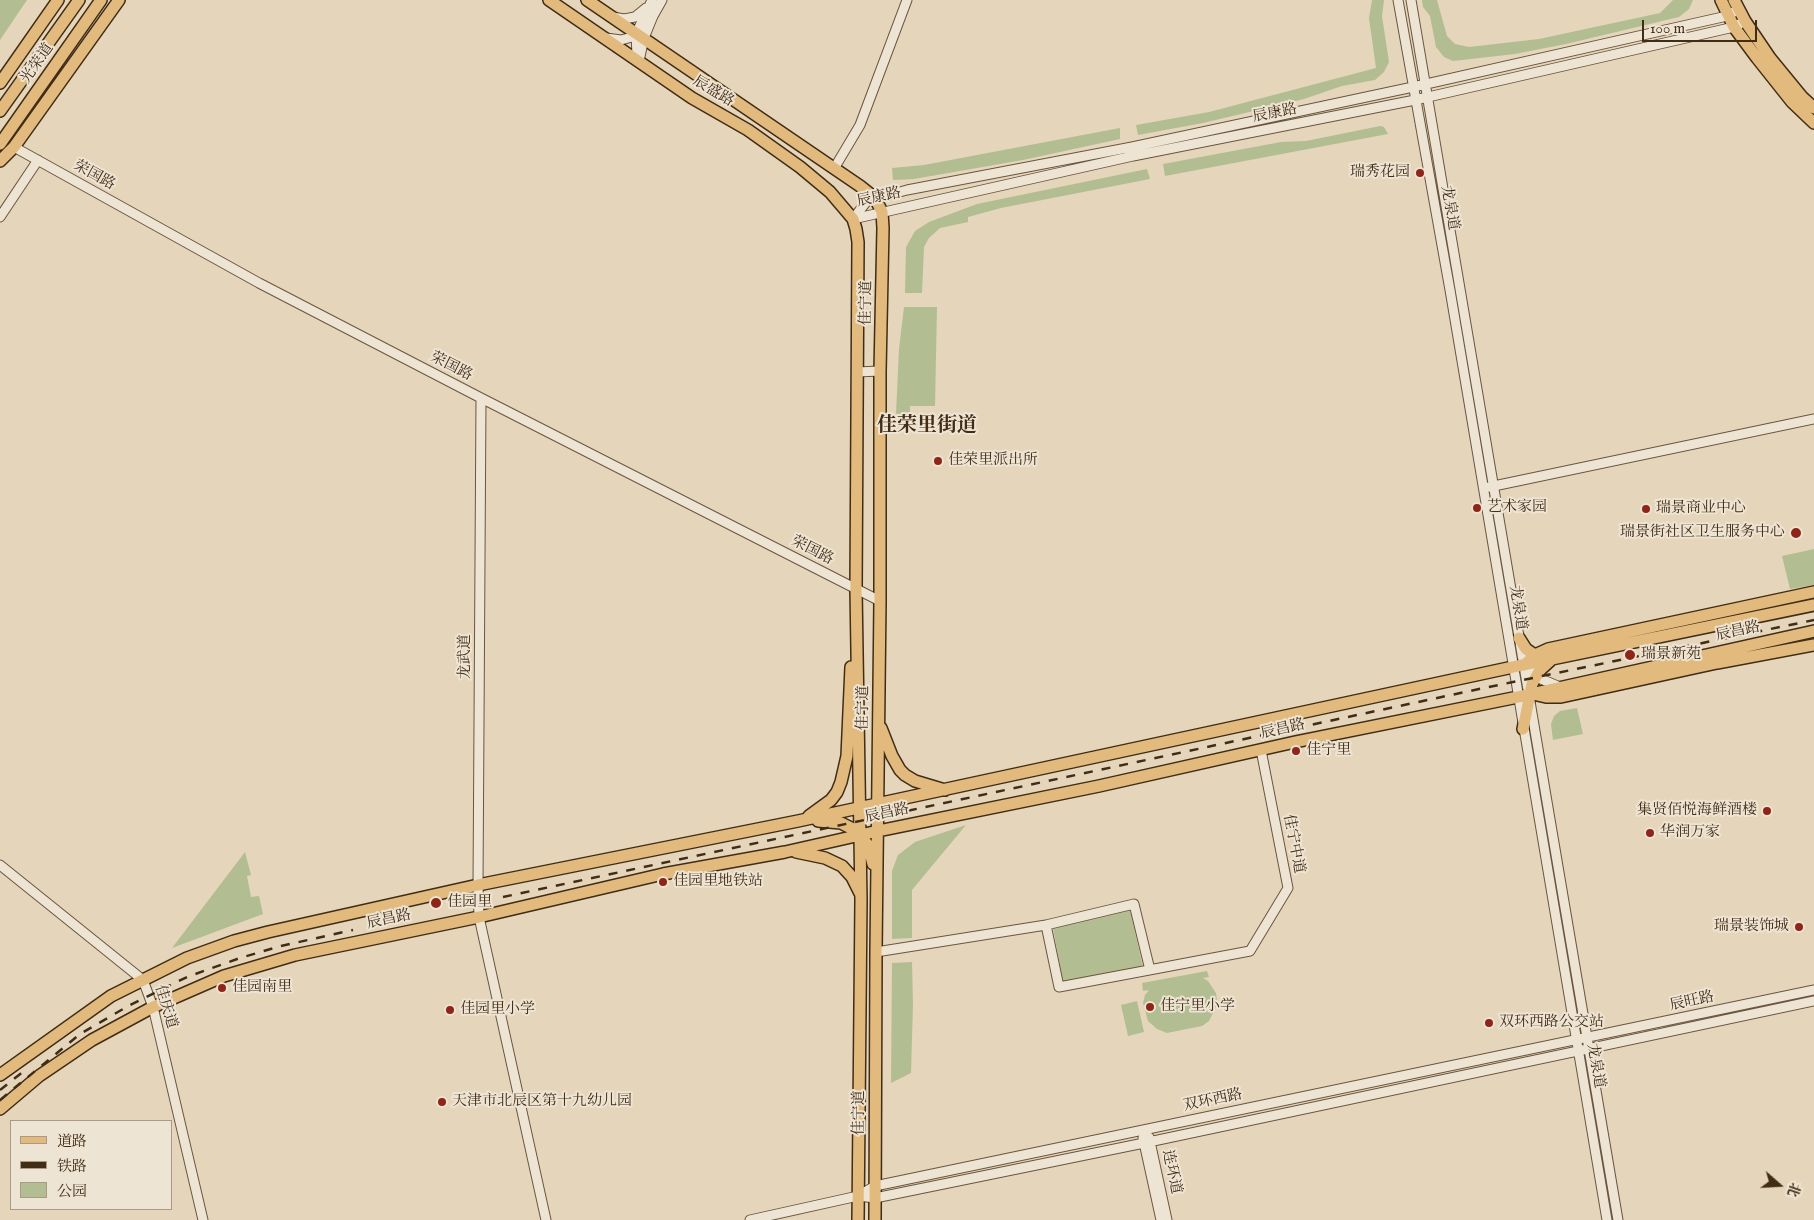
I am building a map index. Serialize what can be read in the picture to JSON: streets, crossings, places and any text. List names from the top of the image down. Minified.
{"streets":{"main road":["光荣道","辰盛路","佳宁道","辰昌路"],"street":["辰康路","荣国路","龙泉道","龙武道","佳宁中道","辰旺路","佳庆道","双环西路","连环道"]},"crossings":[["辰盛路","辰康路"],["辰盛路","佳宁道"],["辰康路","龙泉道"],["辰康路","佳宁道"],["荣国路","佳宁道"],["荣国路","龙武道"],["龙泉道","辰昌路"],["龙泉道","辰旺路"],["龙泉道","双环西路"],["佳宁道","辰昌路"],["佳宁道","双环西路"],["辰昌路","龙武道"],["辰昌路","佳宁中道"],["辰昌路","佳庆道"],["辰旺路","双环西路"],["双环西路","连环道"]],"districts":["佳荣里街道"],"places":["瑞秀花园","佳荣里派出所","艺术家园","瑞景商业中心","瑞景街社区卫生服务中心","瑞景新苑","佳宁里","集贤佰悦海鲜酒楼","华润万家","佳园里地铁站","佳园里","瑞景装饰城","佳园南里","佳宁里小学","佳园里小学","双环西路公交站","天津市北辰区第十九幼儿园"],"legend":["道路","铁路","公园"],"scale_bar":"100 m","north":"right"}
